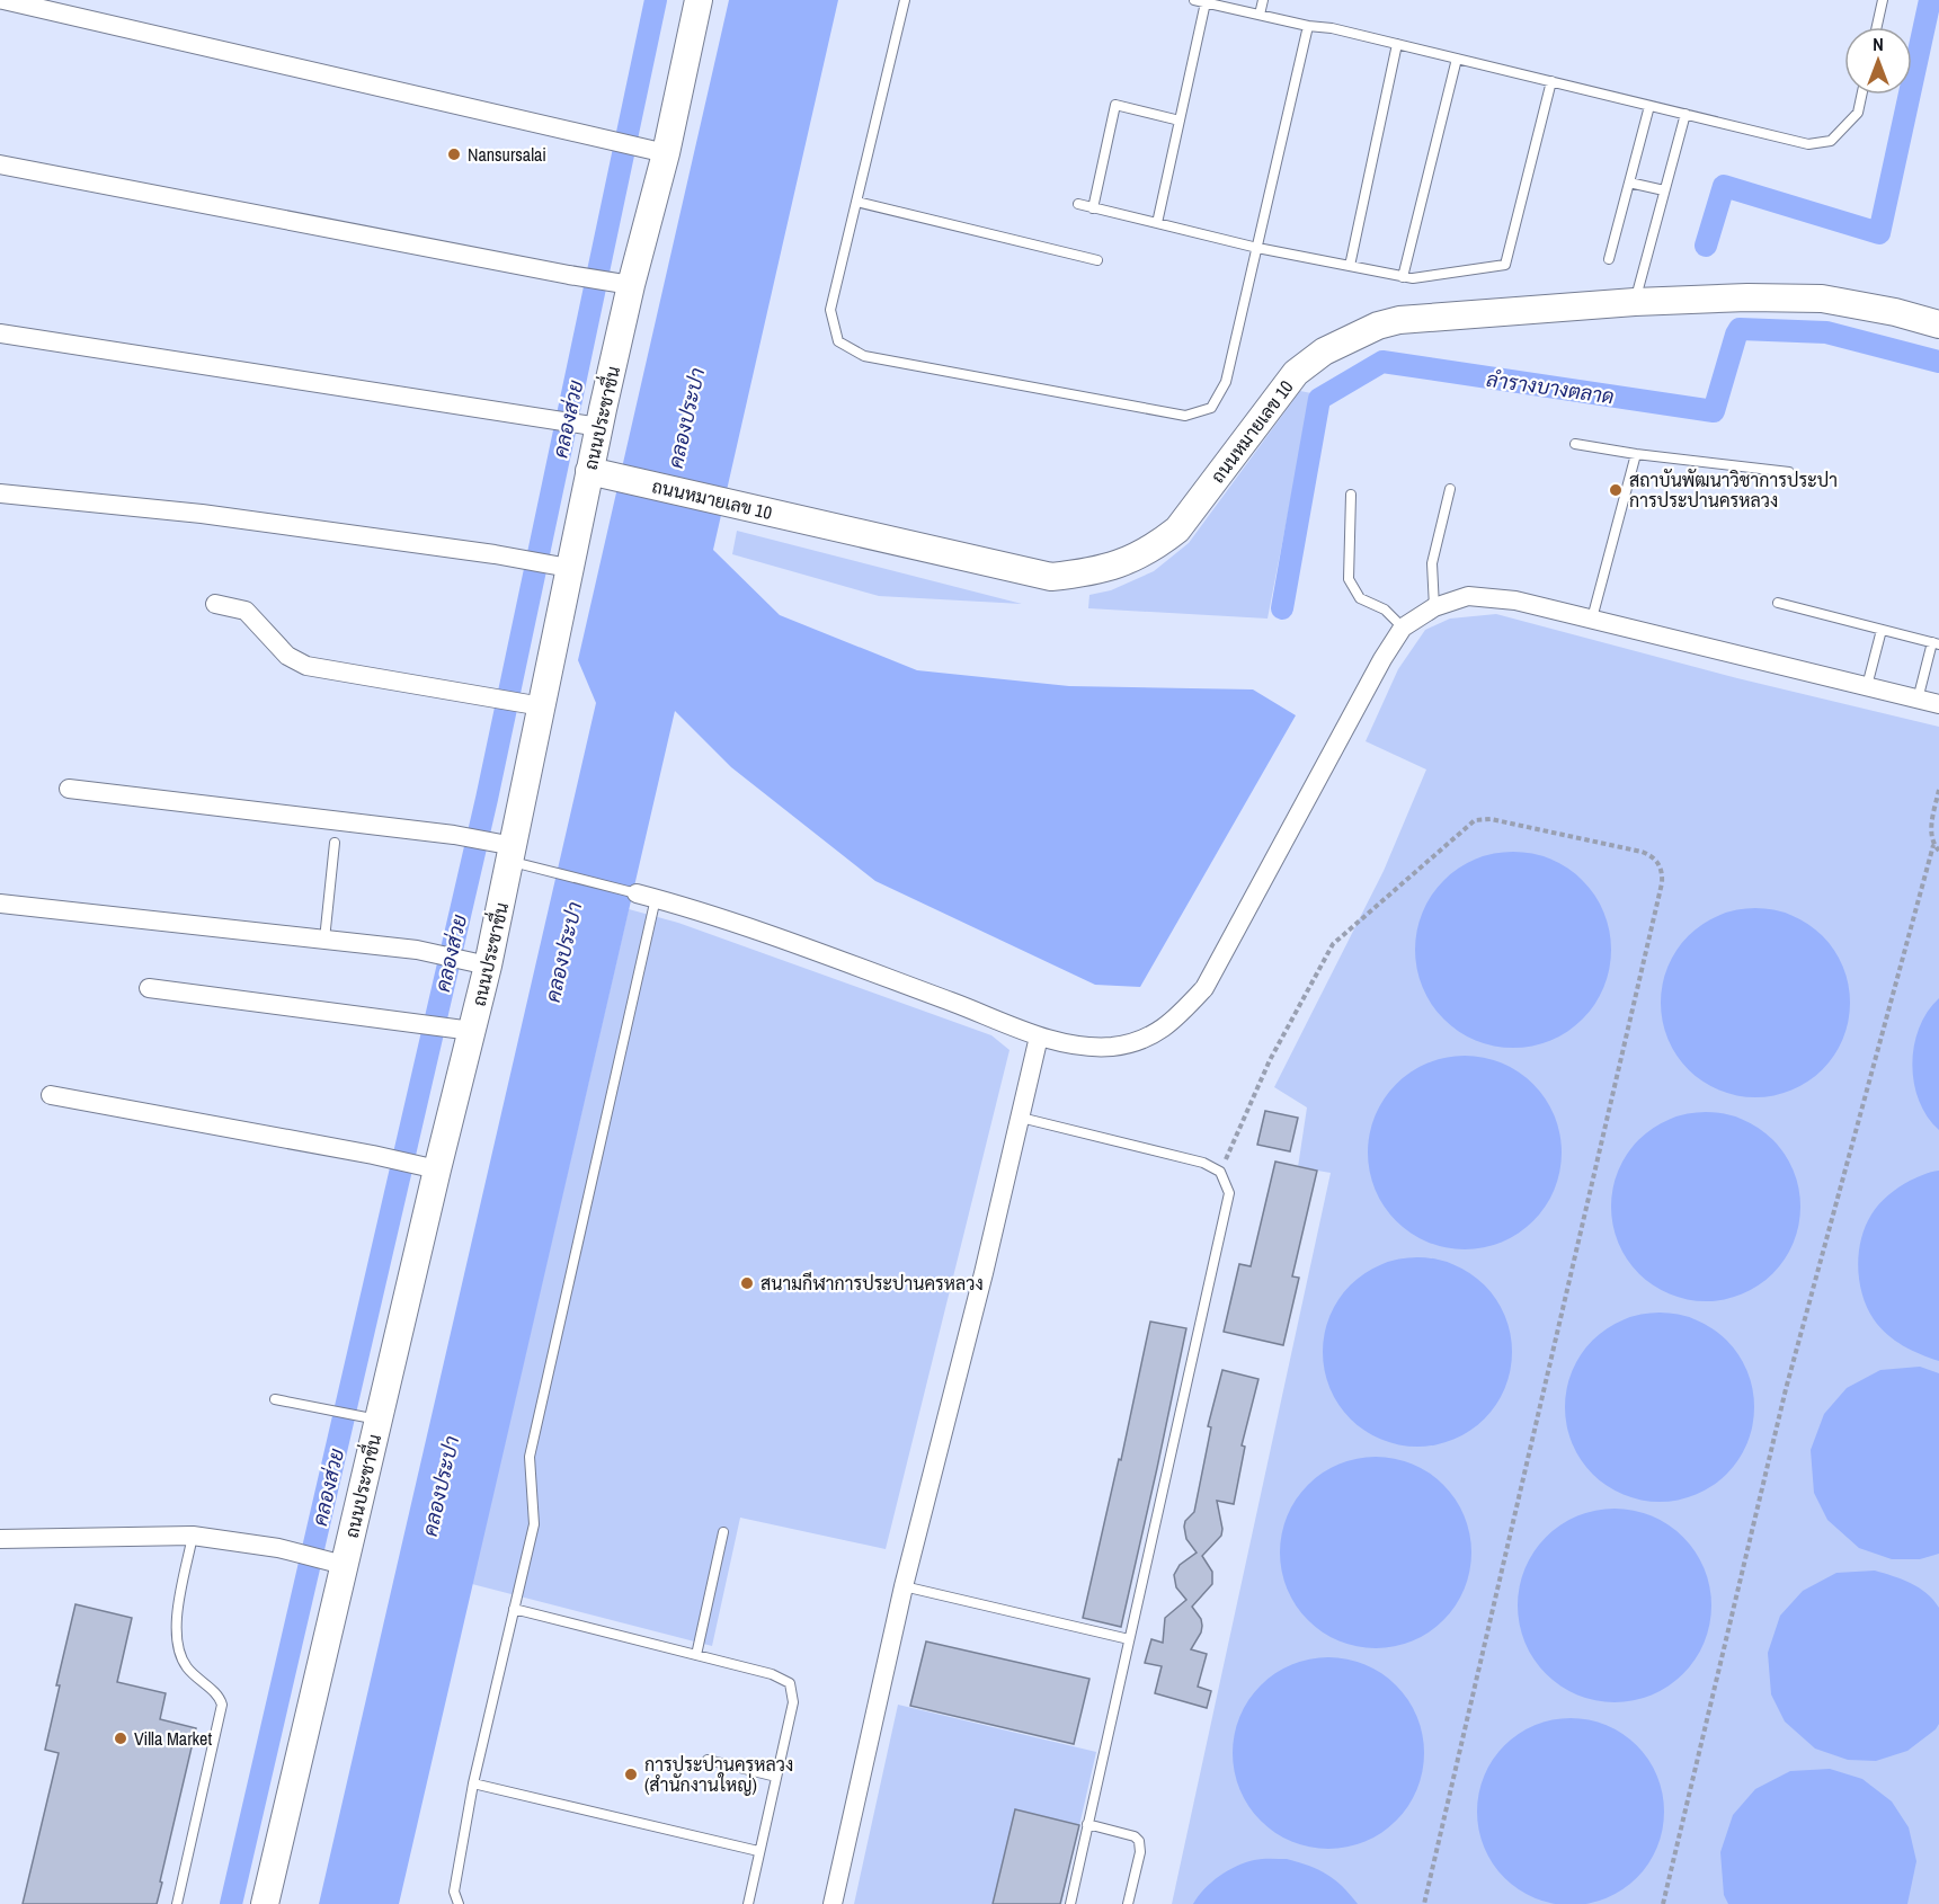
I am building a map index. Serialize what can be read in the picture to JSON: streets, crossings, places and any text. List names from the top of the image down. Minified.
{"streets":{"main road":["ถนนประชาชื่น","ถนนหมายเลข 10"]},"crossings":[["ถนนประชาชื่น","ถนนหมายเลข 10"]],"water":["ลำรางบางตลาด","คลองประปา","คลองส่วย"],"places":["Nansursalai","สถาบันพัฒนาวิชาการประปา การประปานครหลวง","สนามกีฬาการประปานครหลวง","Villa Market","การประปานครหลวง (สำนักงานใหญ่)"],"north":"top"}
